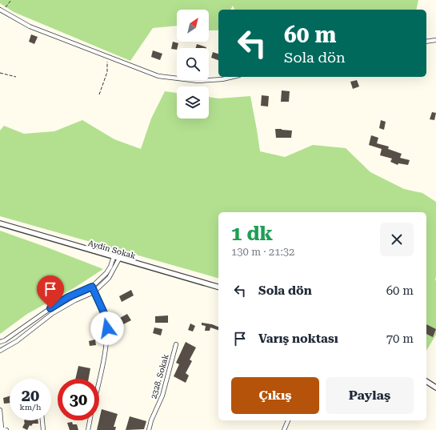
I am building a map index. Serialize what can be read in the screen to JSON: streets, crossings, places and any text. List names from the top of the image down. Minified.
{"streets":{"street":["Aydin Sokak","2328. Sokak"]},"north":"top right","page":{"turn":["60 m","Sola dön"],"heading":["1 dk","130 m · 21:32"],"list":[{"name":"Sola dön","value":"60 m"},{"name":"Varış noktası","value":"70 m"}],"buttons":["Çıkış","Paylaş"],"speed":"20 km/h","limit":"30"}}
